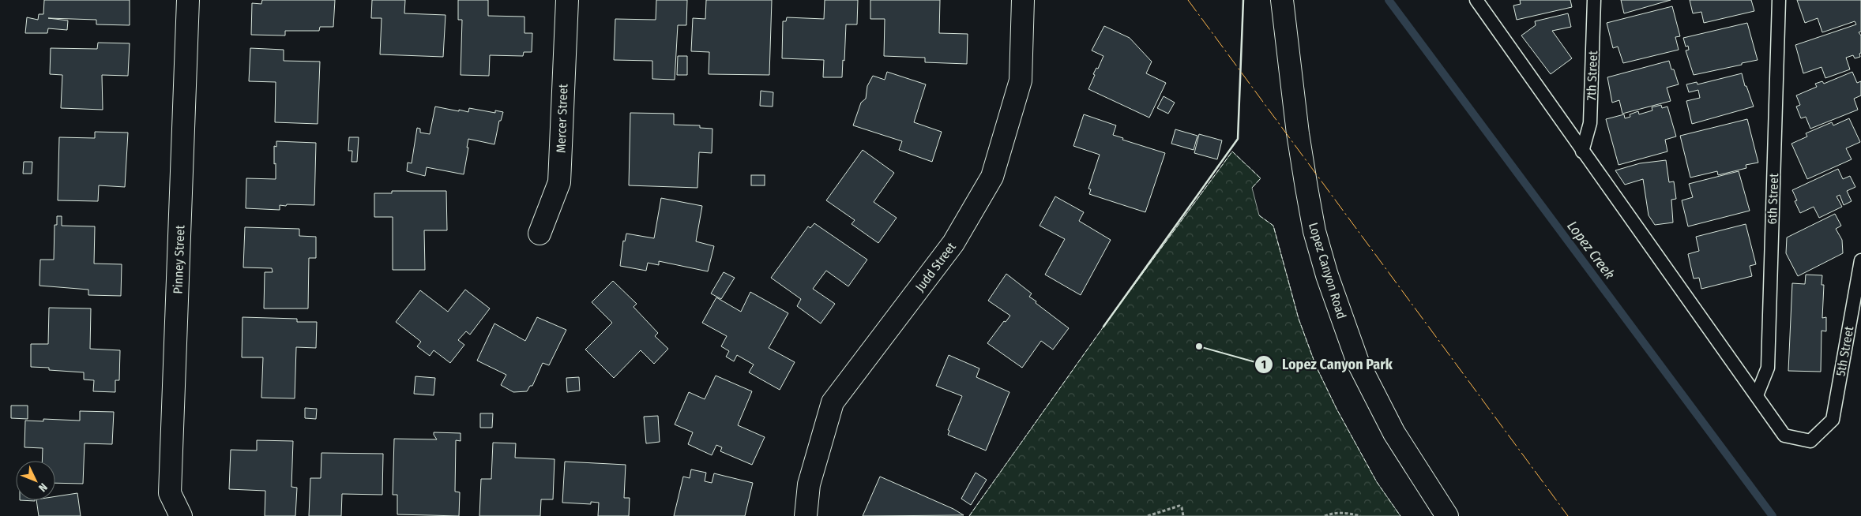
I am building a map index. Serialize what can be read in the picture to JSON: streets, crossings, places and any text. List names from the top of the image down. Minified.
{"streets":{"street":["Mercer Street","Pinney Street","Judd Street","Lopez Canyon Road"],"lane":["7th Street","6th Street","5th Street"]},"crossings":[["6th Street","5th Street"]],"water":["Lopez Creek"],"places":["Lopez Canyon Park"],"north":"bottom right"}
